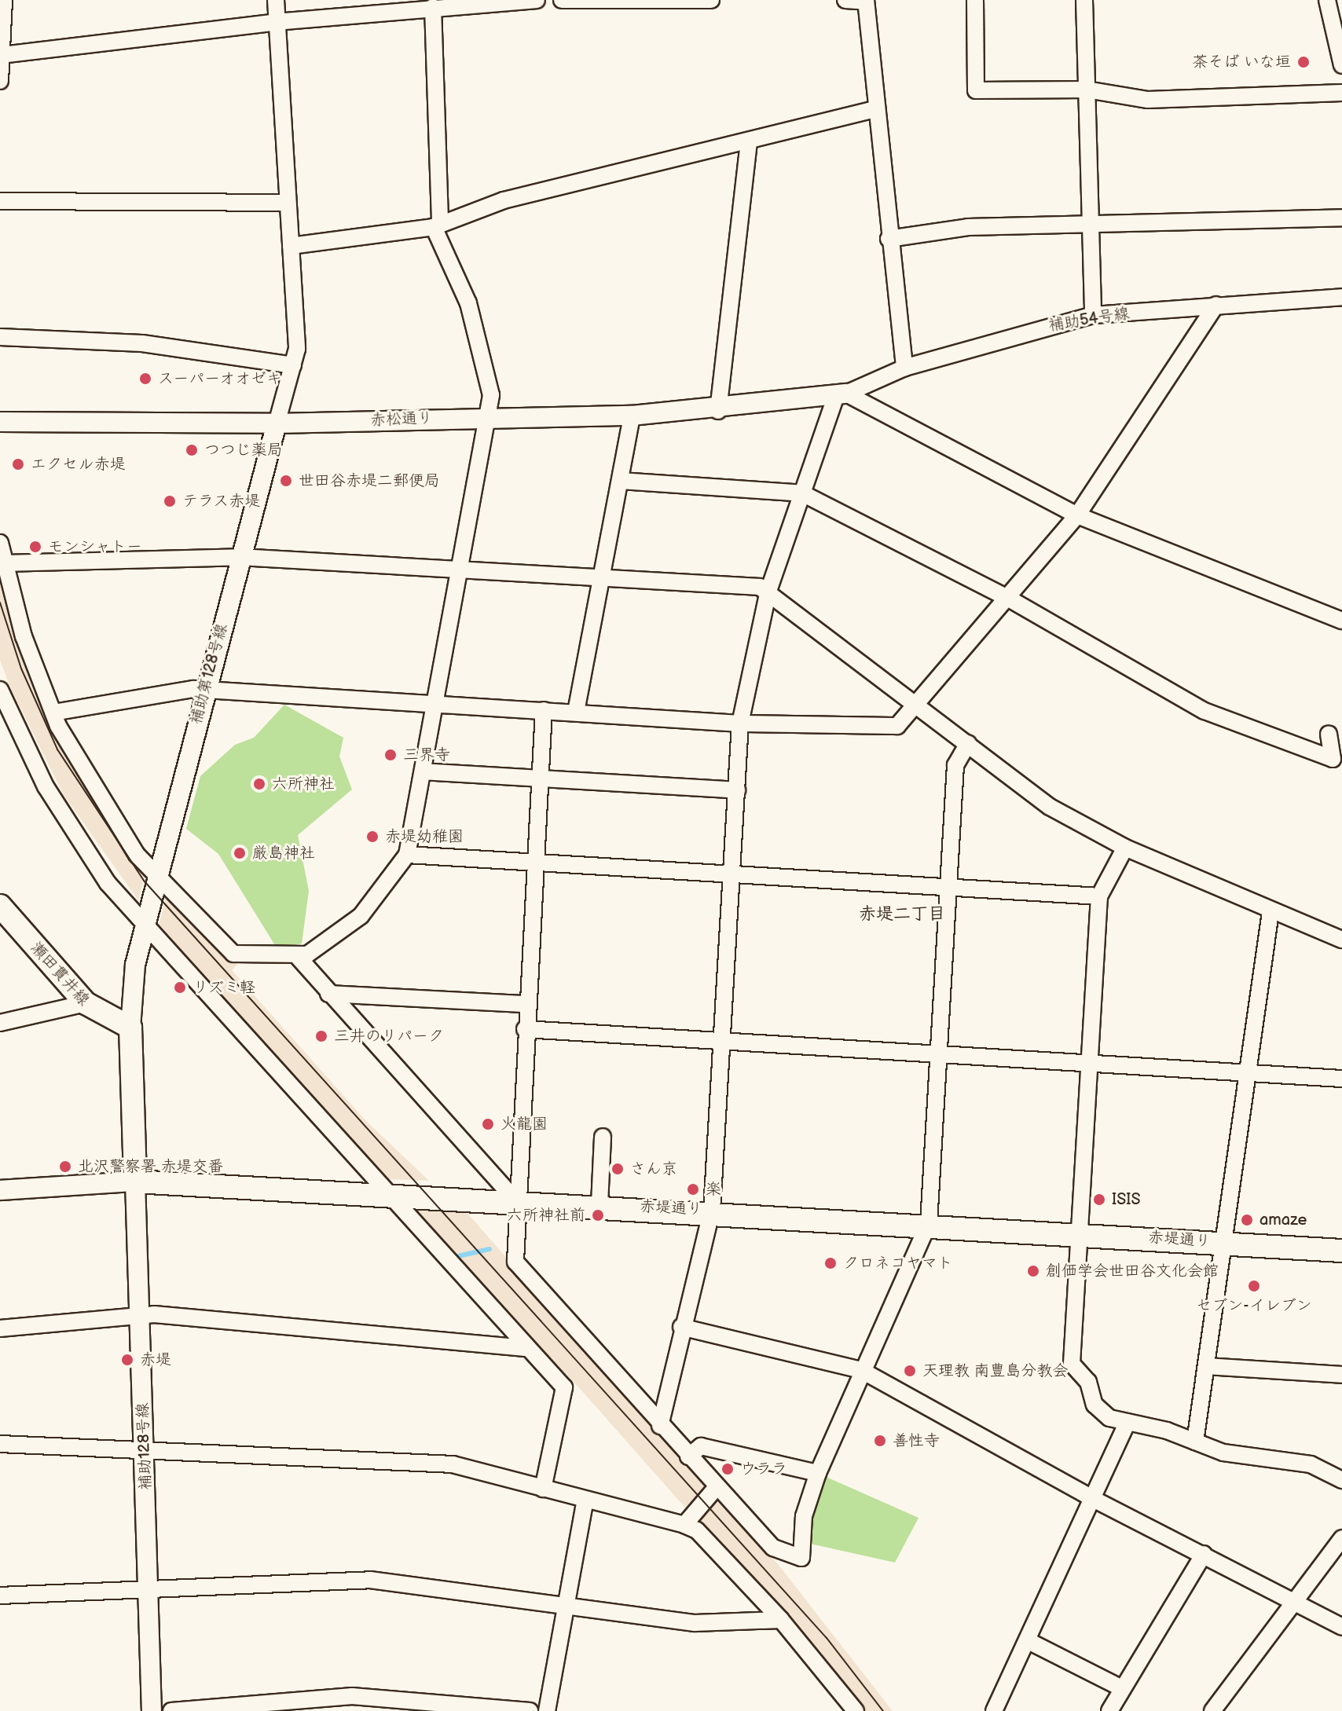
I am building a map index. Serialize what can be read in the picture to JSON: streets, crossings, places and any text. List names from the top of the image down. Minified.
{"streets":{"main road":["瀬田貫井線","赤堤通り"],"street":["補助54号線","赤松通り","補助第128号線","補助128号線"]},"crossings":[["補助54号線","赤松通り"],["赤松通り","補助第128号線"],["赤堤通り","補助128号線"]],"districts":["赤堤二丁目"],"places":["茶そば いな垣","スーパーオオゼキ","つつじ薬局","エクセル赤堤","世田谷赤堤二郵便局","テラス赤堤","モンシャトー","三界寺","六所神社","赤堤幼稚園","厳島神社","リズミ軽","三井のリパーク","火龍園","北沢警察署 赤堤交番","さん京","楽","ISIS","六所神社前","amaze","クロネコヤマト","創価学会世田谷文化会館","セブン-イレブン","赤堤","天理教 南豊島分教会","善性寺","ウララ"]}
